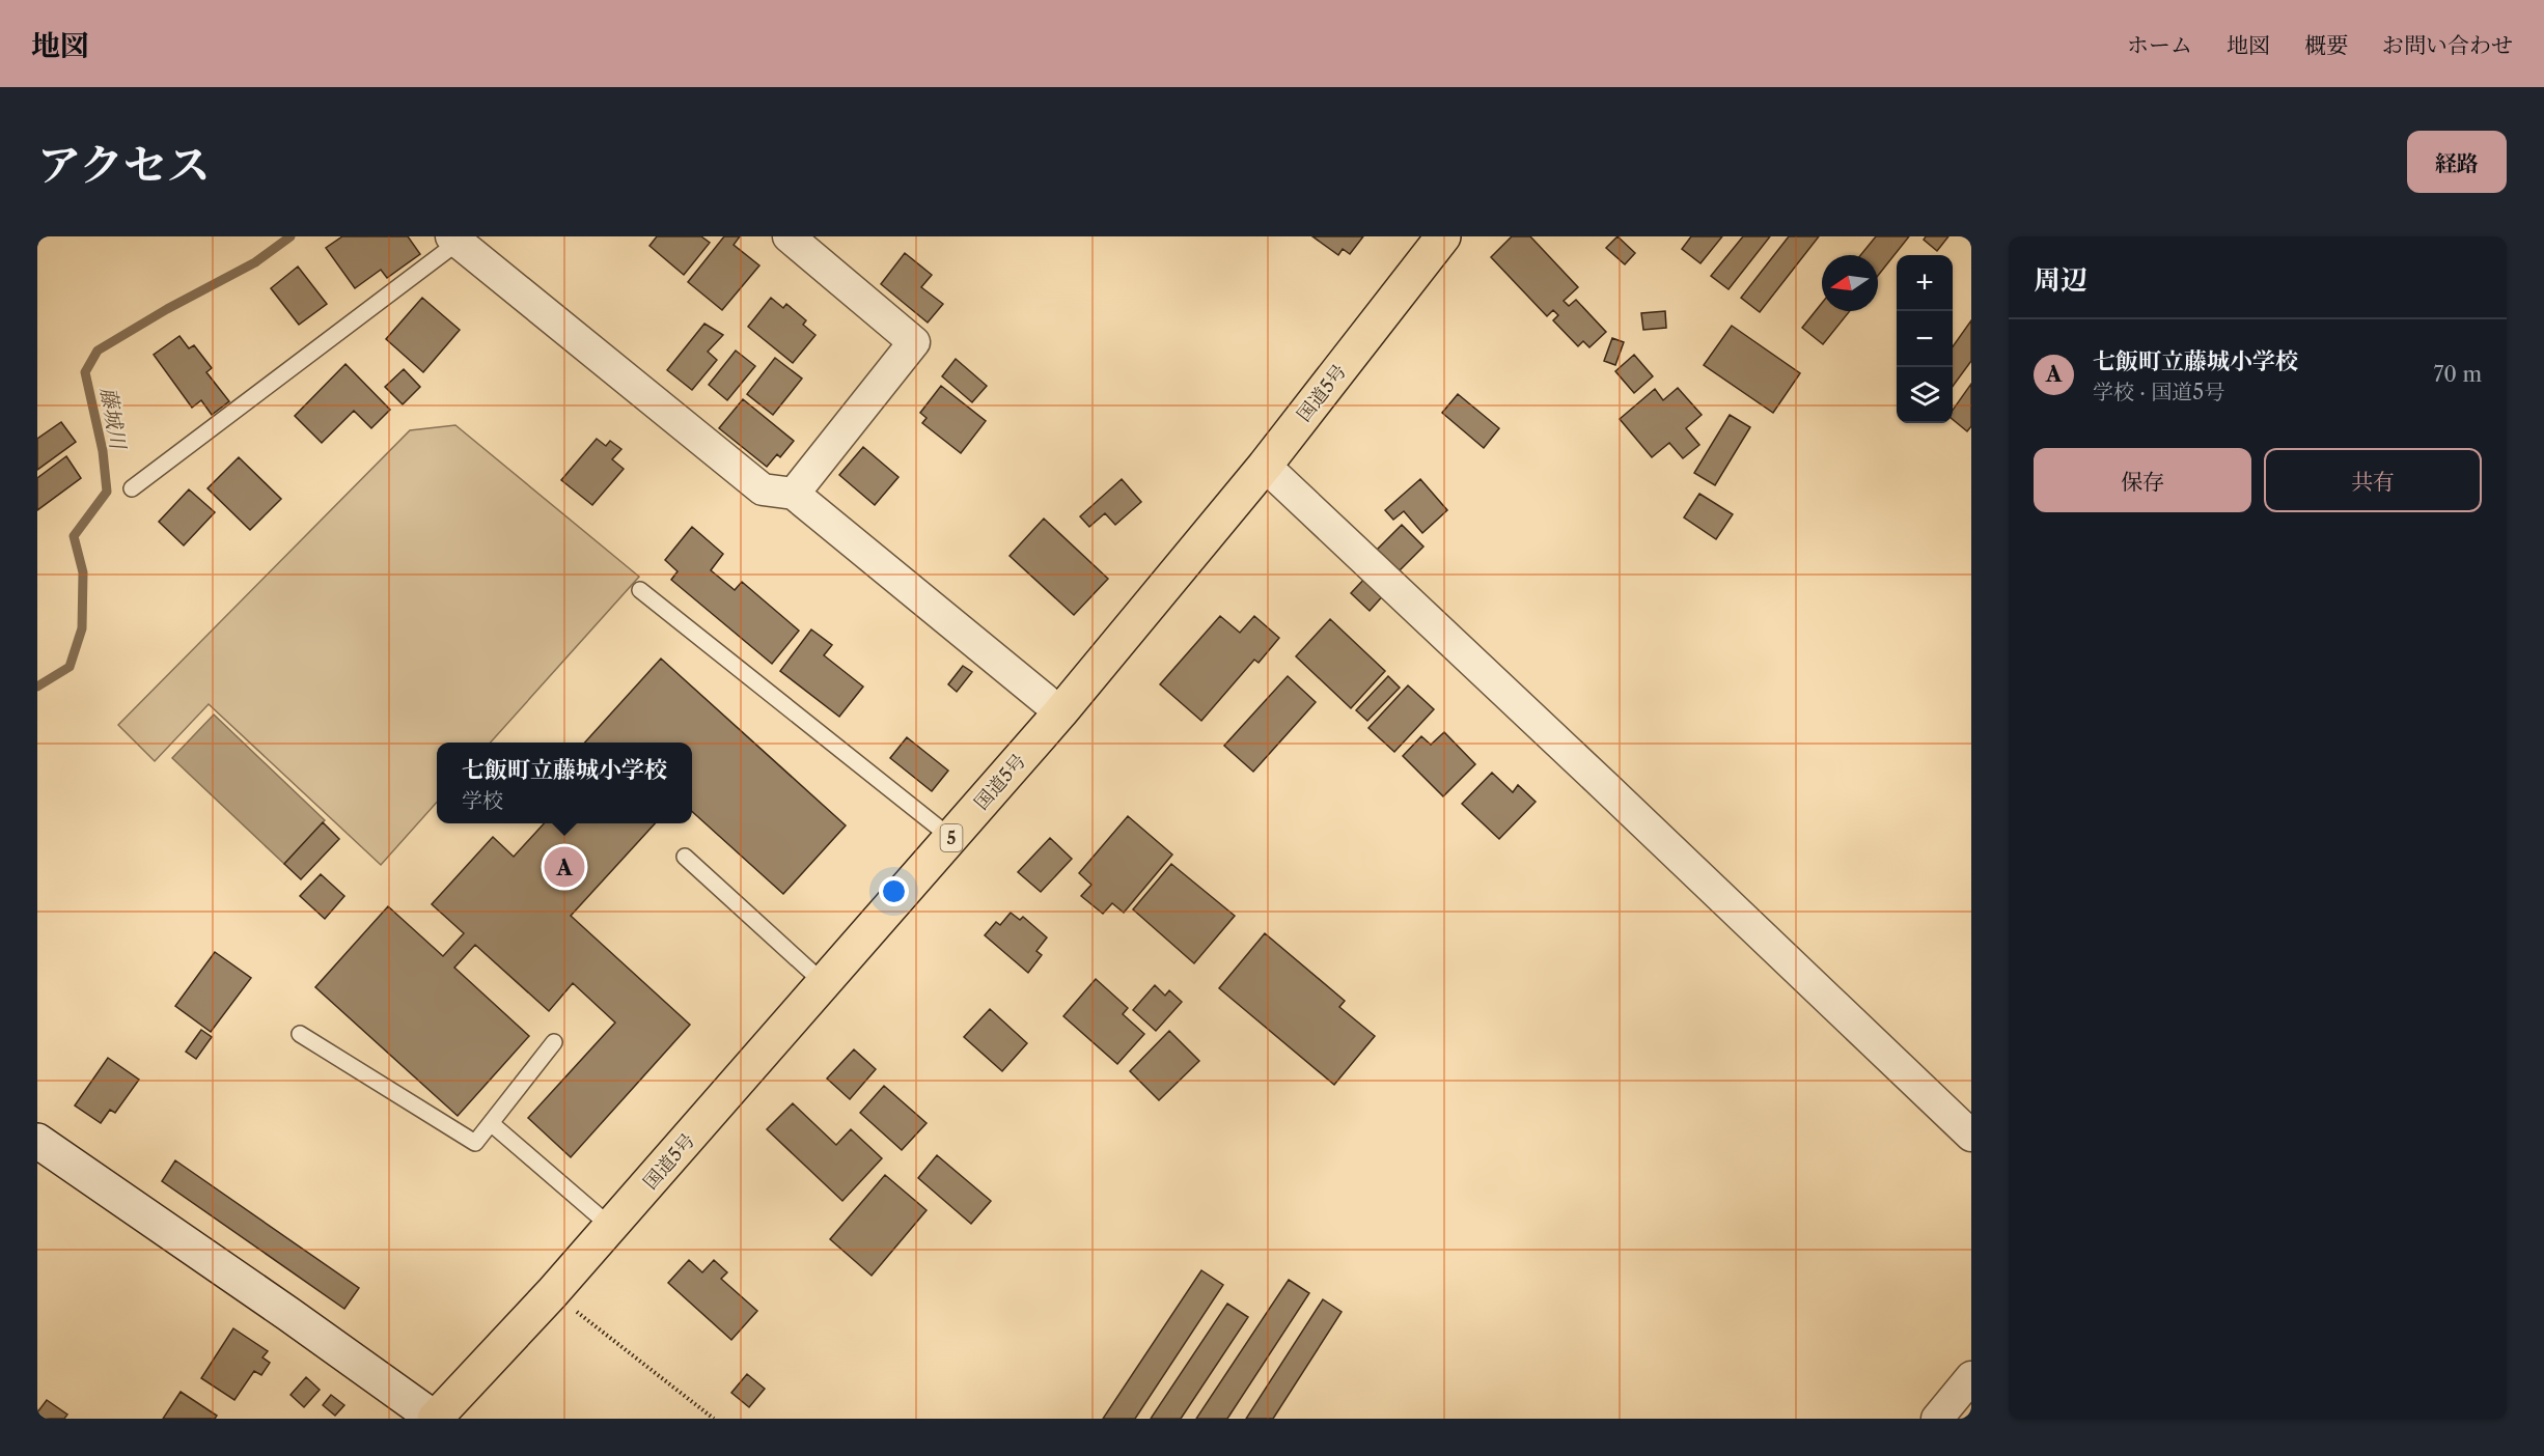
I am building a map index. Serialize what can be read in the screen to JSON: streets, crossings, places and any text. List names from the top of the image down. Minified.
{"streets":{"highway":["国道5号","5"]},"water":["藤城川"],"north":"left","page":{"header":"地図","nav":["ホーム","地図","概要","お問い合わせ"],"title":"アクセス","buttons":["経路",["保存","共有"]],"heading":"周辺","map_buttons":["+","−"],"list":[{"mark":"A","name":"七飯町立藤城小学校","note":"学校 · 国道5号","value":"70 m"}],"popup":["七飯町立藤城小学校","学校"],"pins":"A"}}
